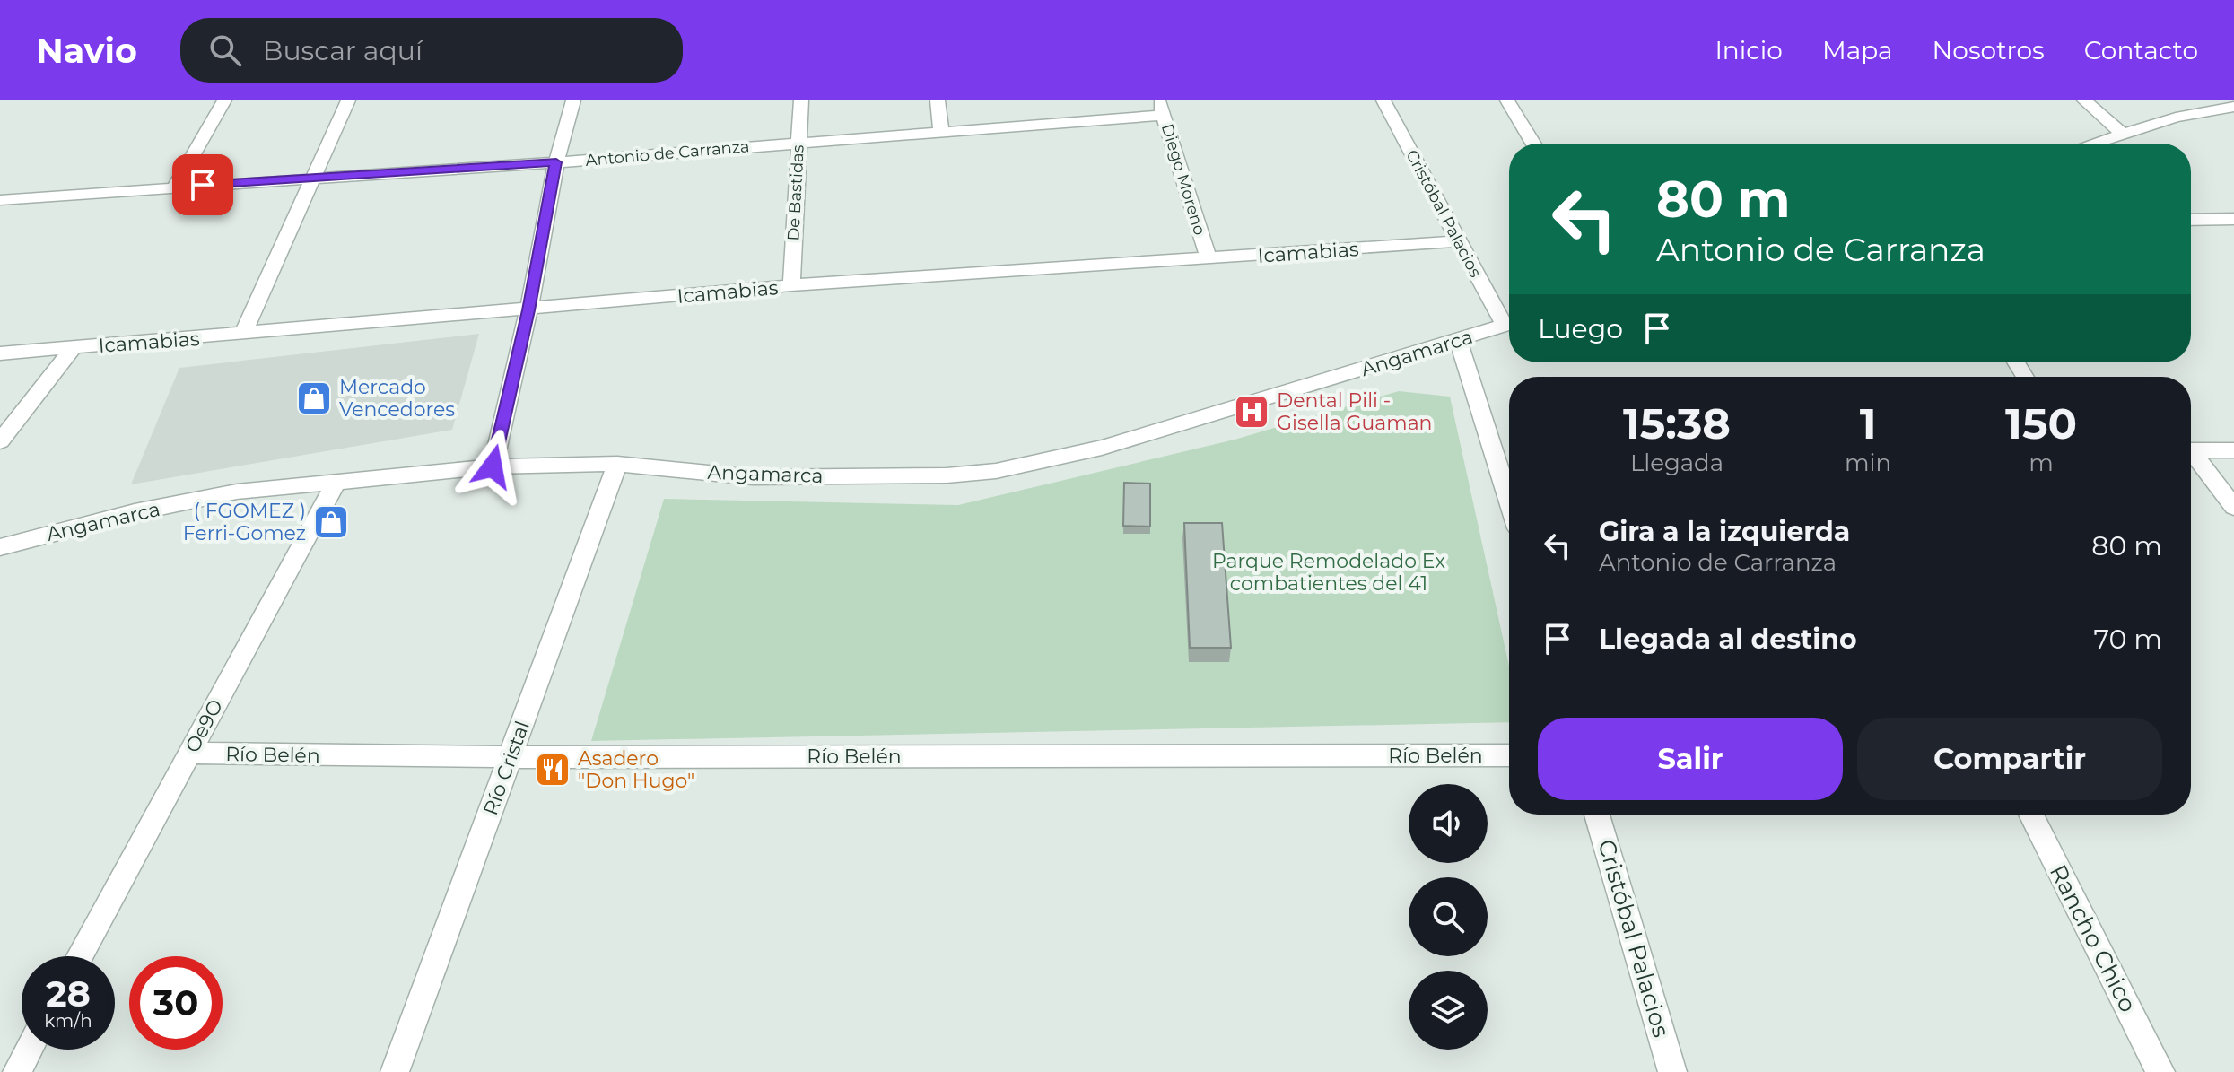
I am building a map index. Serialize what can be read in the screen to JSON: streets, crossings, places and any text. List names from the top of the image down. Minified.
{"streets":{"street":["Antonio de Carranza","Diego Moreno","De Bastidas","Cristóbal Palacios","Icamabias","Angamarca","Oe9O","Río Belén","Río Cristal","Rancho Chico"]},"crossings":[["Antonio de Carranza","Diego Moreno"],["Antonio de Carranza","De Bastidas"],["Diego Moreno","Icamabias"],["De Bastidas","Icamabias"],["Cristóbal Palacios","Icamabias"],["Angamarca","Oe9O"],["Angamarca","Río Cristal"],["Oe9O","Río Belén"],["Río Belén","Río Cristal"]],"parks":["Parque Remodelado Ex combatientes del 41"],"places":{"shop":["Mercado Vencedores","( FGOMEZ ) Ferri-Gomez"],"hospital":["Dental Pili - Gisella Guaman"],"restaurant":["Asadero \"Don Hugo\""]},"page":{"header":"Navio","search":"Buscar aquí","nav":["Inicio","Mapa","Nosotros","Contacto"],"turn":["80 m","Antonio de Carranza"],"then":"Luego","eta":["15:38","Llegada","1","min","150","m"],"list":[{"name":"Gira a la izquierda","note":"Antonio de Carranza","value":"80 m"},{"name":"Llegada al destino","value":"70 m"}],"buttons":["Salir","Compartir"],"speed":"28 km/h","limit":"30"}}
